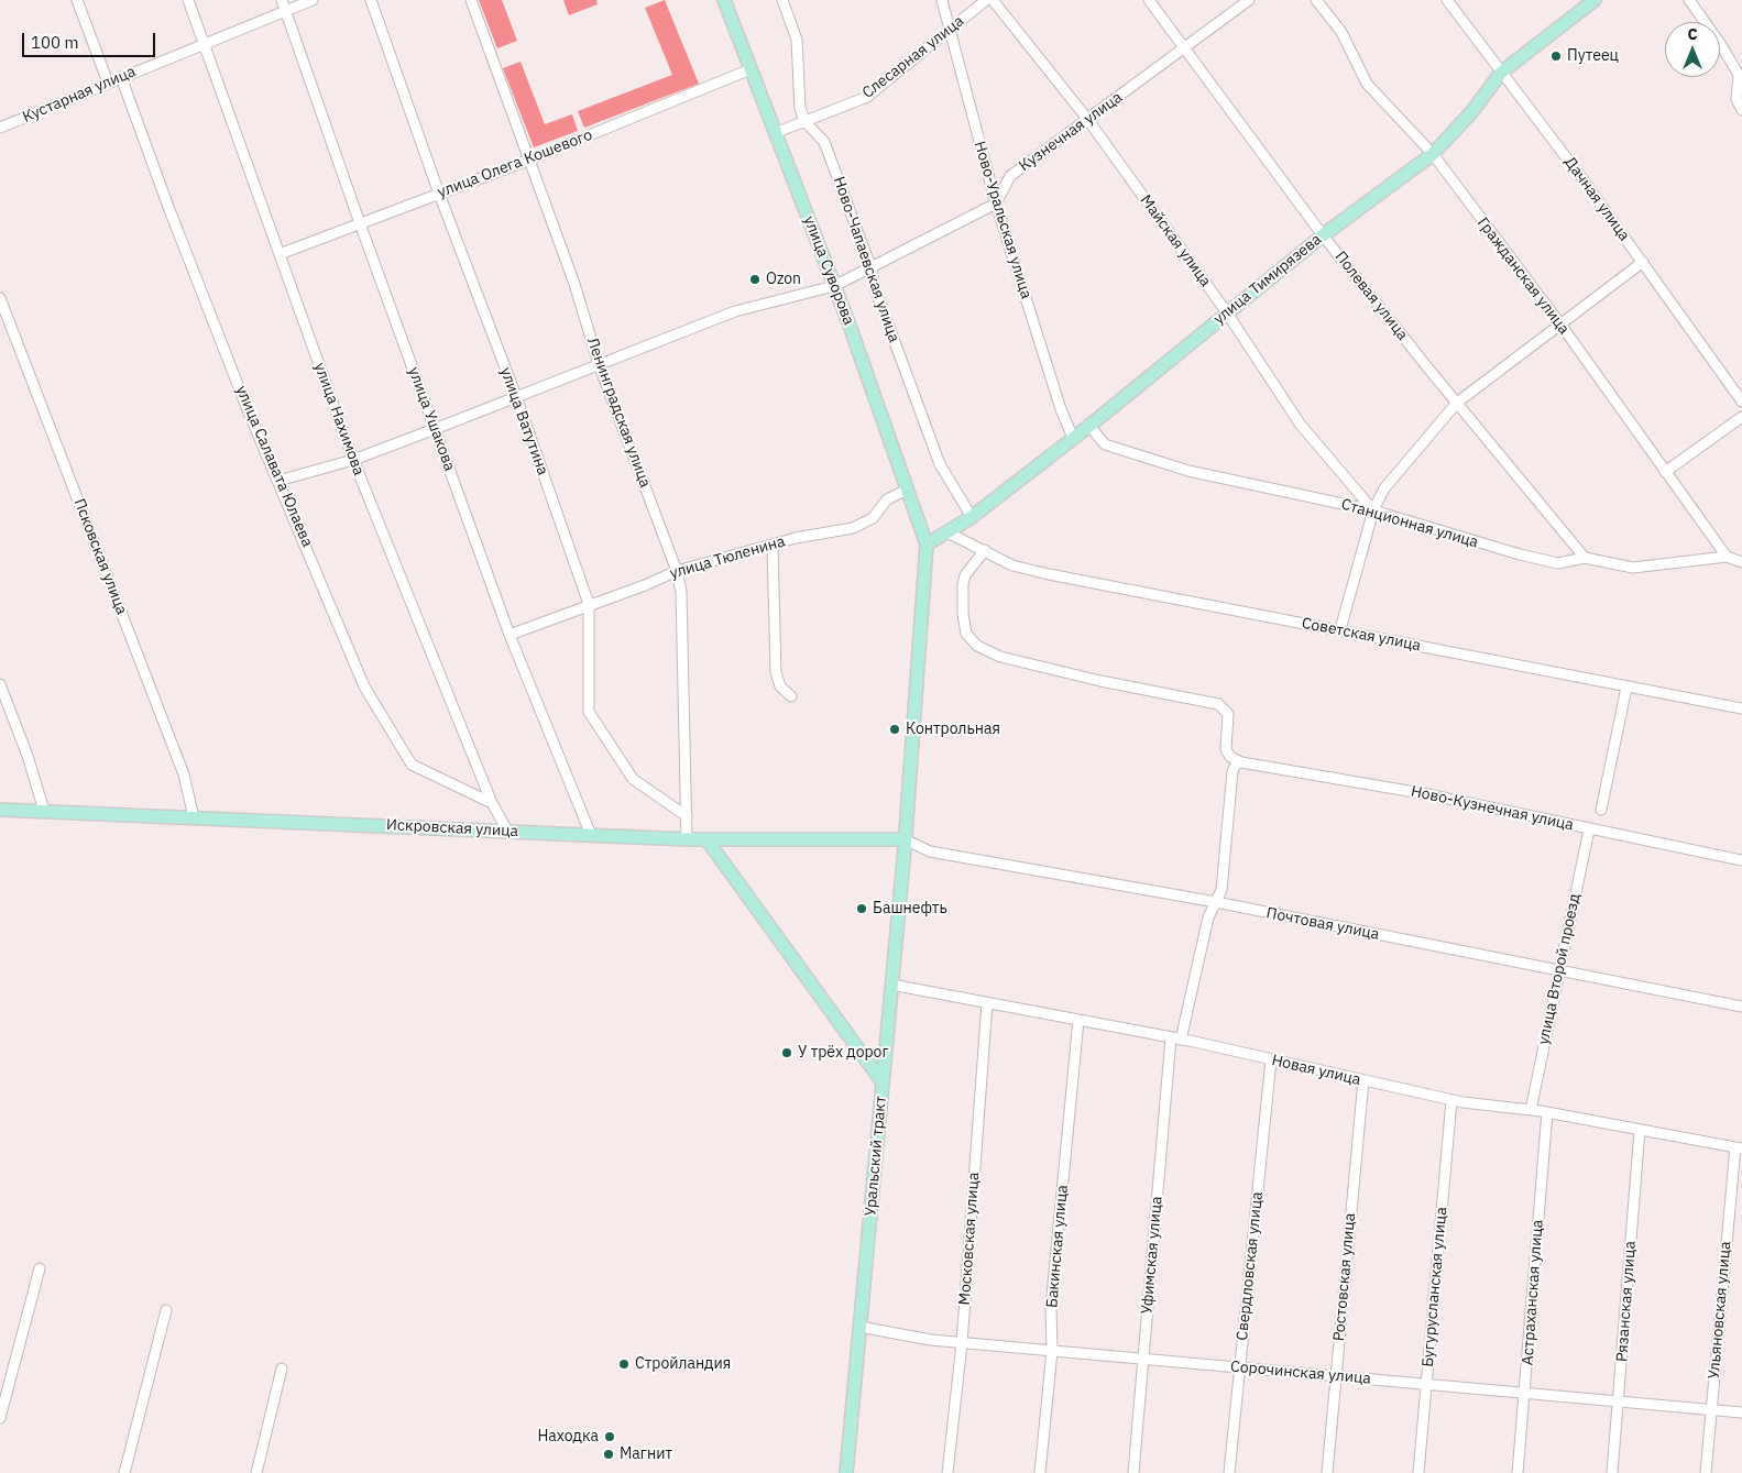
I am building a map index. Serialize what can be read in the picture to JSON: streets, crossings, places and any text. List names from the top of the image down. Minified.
{"streets":{"main road":["улица Суворова","улица Тимирязева","Искровская улица","Уральский тракт"],"street":["Слесарная улица","Кустарная улица","Кузнечная улица","улица Олега Кошевого","Дачная улица","Ново-Уральская улица","Майская улица","Ново-Чапаевская улица","Гражданская улица","Полевая улица","Ленинградская улица","улица Нахимова","улица Ушакова","улица Ватутина","улица Салавата Юлаева","Станционная улица","Псковская улица","улица Тюленина","Советская улица","Ново-Кузнечная улица","Почтовая улица","улица Второй проезд","Новая улица","Московская улица","Бакинская улица","Уфимская улица","Свердловская улица","Ростовская улица","Бугурусланская улица","Астраханская улица","Рязанская улица","Ульяновская улица","Сорочинская улица"]},"crossings":[["Слесарная улица","Ново-Уральская улица"],["Слесарная улица","Ново-Чапаевская улица"],["Слесарная улица","улица Суворова"],["Кустарная улица","улица Нахимова"],["Кустарная улица","улица Ушакова"],["Кустарная улица","улица Салавата Юлаева"],["Кузнечная улица","Ново-Уральская улица"],["Кузнечная улица","Майская улица"],["Кузнечная улица","Полевая улица"],["улица Олега Кошевого","улица Суворова"],["улица Олега Кошевого","Ленинградская улица"],["улица Олега Кошевого","улица Нахимова"],["улица Олега Кошевого","улица Ушакова"],["улица Олега Кошевого","улица Ватутина"],["Дачная улица","улица Тимирязева"],["Ново-Уральская улица","улица Тимирязева"],["Майская улица","улица Тимирязева"],["Майская улица","Станционная улица"],["Ново-Чапаевская улица","улица Тимирязева"],["улица Суворова","улица Тимирязева"],["улица Суворова","улица Тюленина"],["улица Суворова","Уральский тракт"],["Гражданская улица","улица Тимирязева"],["Гражданская улица","Станционная улица"],["улица Тимирязева","Полевая улица"],["улица Тимирязева","Станционная улица"],["улица Тимирязева","Советская улица"],["улица Тимирязева","Уральский тракт"],["Полевая улица","Станционная улица"],["Ленинградская улица","улица Ватутина"],["Ленинградская улица","улица Тюленина"],["Ленинградская улица","Искровская улица"],["улица Нахимова","улица Салавата Юлаева"],["улица Нахимова","Искровская улица"],["улица Ушакова","улица Тюленина"],["улица Ушакова","Искровская улица"],["улица Ватутина","улица Тюленина"],["Псковская улица","Искровская улица"],["Ново-Кузнечная улица","улица Второй проезд"],["Ново-Кузнечная улица","Уфимская улица"],["Искровская улица","Почтовая улица"],["Искровская улица","Уральский тракт"],["Почтовая улица","улица Второй проезд"],["Почтовая улица","Уральский тракт"],["Почтовая улица","Уфимская улица"],["улица Второй проезд","Новая улица"],["Новая улица","Уральский тракт"],["Новая улица","Московская улица"],["Новая улица","Бакинская улица"],["Новая улица","Уфимская улица"],["Новая улица","Свердловская улица"],["Новая улица","Ростовская улица"],["Новая улица","Бугурусланская улица"],["Новая улица","Астраханская улица"],["Новая улица","Рязанская улица"],["Новая улица","Ульяновская улица"],["Уральский тракт","Сорочинская улица"],["Московская улица","Сорочинская улица"],["Бакинская улица","Сорочинская улица"],["Уфимская улица","Сорочинская улица"],["Свердловская улица","Сорочинская улица"],["Ростовская улица","Сорочинская улица"],["Бугурусланская улица","Сорочинская улица"],["Астраханская улица","Сорочинская улица"],["Рязанская улица","Сорочинская улица"],["Ульяновская улица","Сорочинская улица"]],"places":["Путеец","Ozon","Контрольная","Башнефть","У трёх дорог","Стройландия","Находка","Магнит"],"scale_bar":"100 m","north":"top"}
